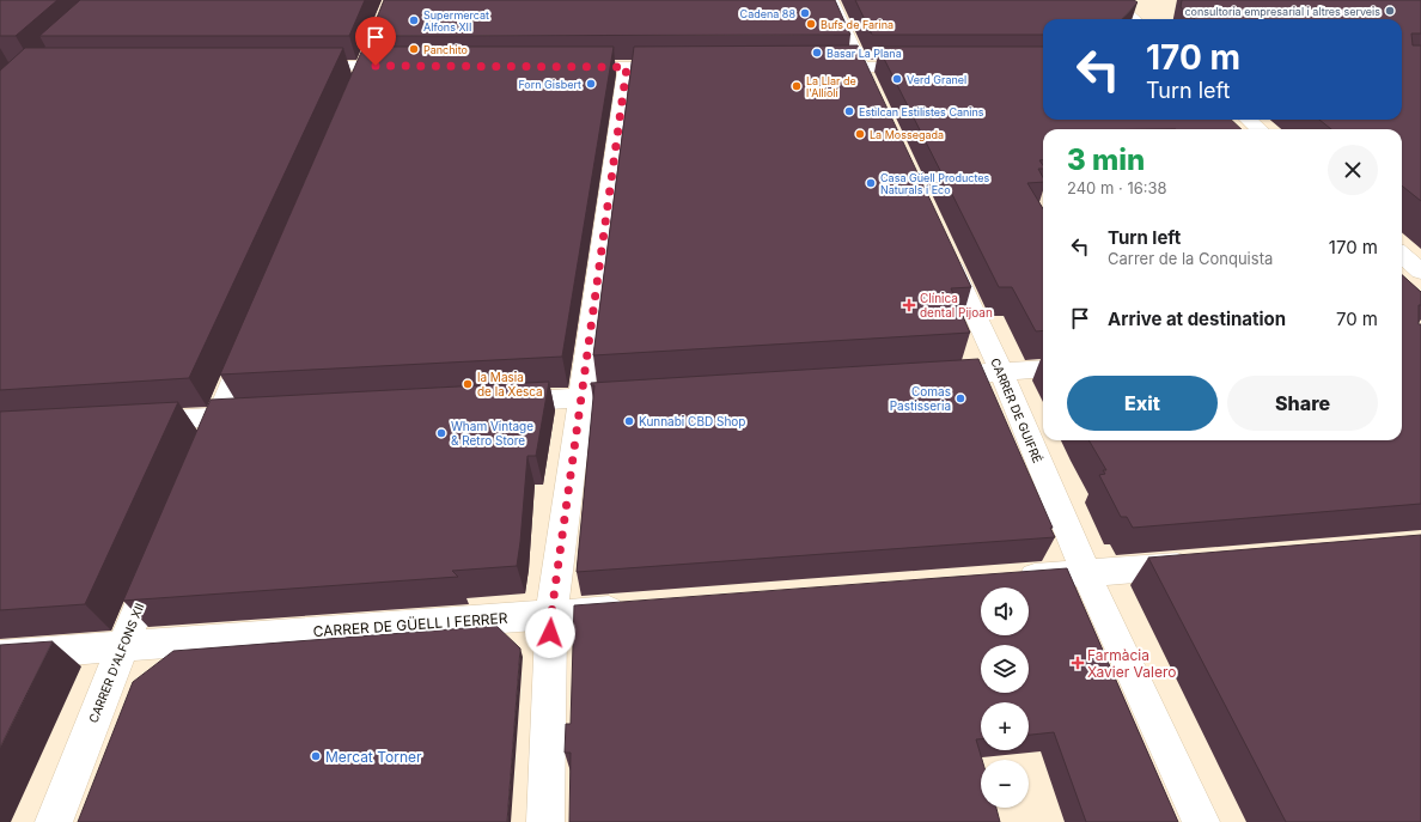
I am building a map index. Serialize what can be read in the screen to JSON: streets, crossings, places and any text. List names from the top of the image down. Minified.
{"streets":{"street":["CARRER DE GUIFRÉ","CARRER DE GÜELL I FERRER","CARRER D'ALFONS XII"]},"crossings":[["CARRER DE GÜELL I FERRER","CARRER D'ALFONS XII"]],"places":{"other":["consultoria empresarial i altres serveis","Cadena 88","Supermercat Alfons XII","Bufs de Farina","Panchito","Basar La Plana","Verd Granel","Forn Gisbert","La Llar de l'Allioli","Estilcan Estilistes Canins","La Mossegada","Casa Güell Productes Naturals i Eco","la Masia de la Xesca","Comas Pastisseria","Kunnabi CBD Shop","Wham Vintage & Retro Store","Mercat Torner"],"health":["Clínica dental Pijoan","Farmàcia Xavier Valero"]},"page":{"turn":["170 m","Turn left"],"heading":["3 min","240 m · 16:38"],"list":[{"name":"Turn left","note":"Carrer de la Conquista","value":"170 m"},{"name":"Arrive at destination","value":"70 m"}],"buttons":["Exit","Share"],"map_buttons":["+","−"]}}
